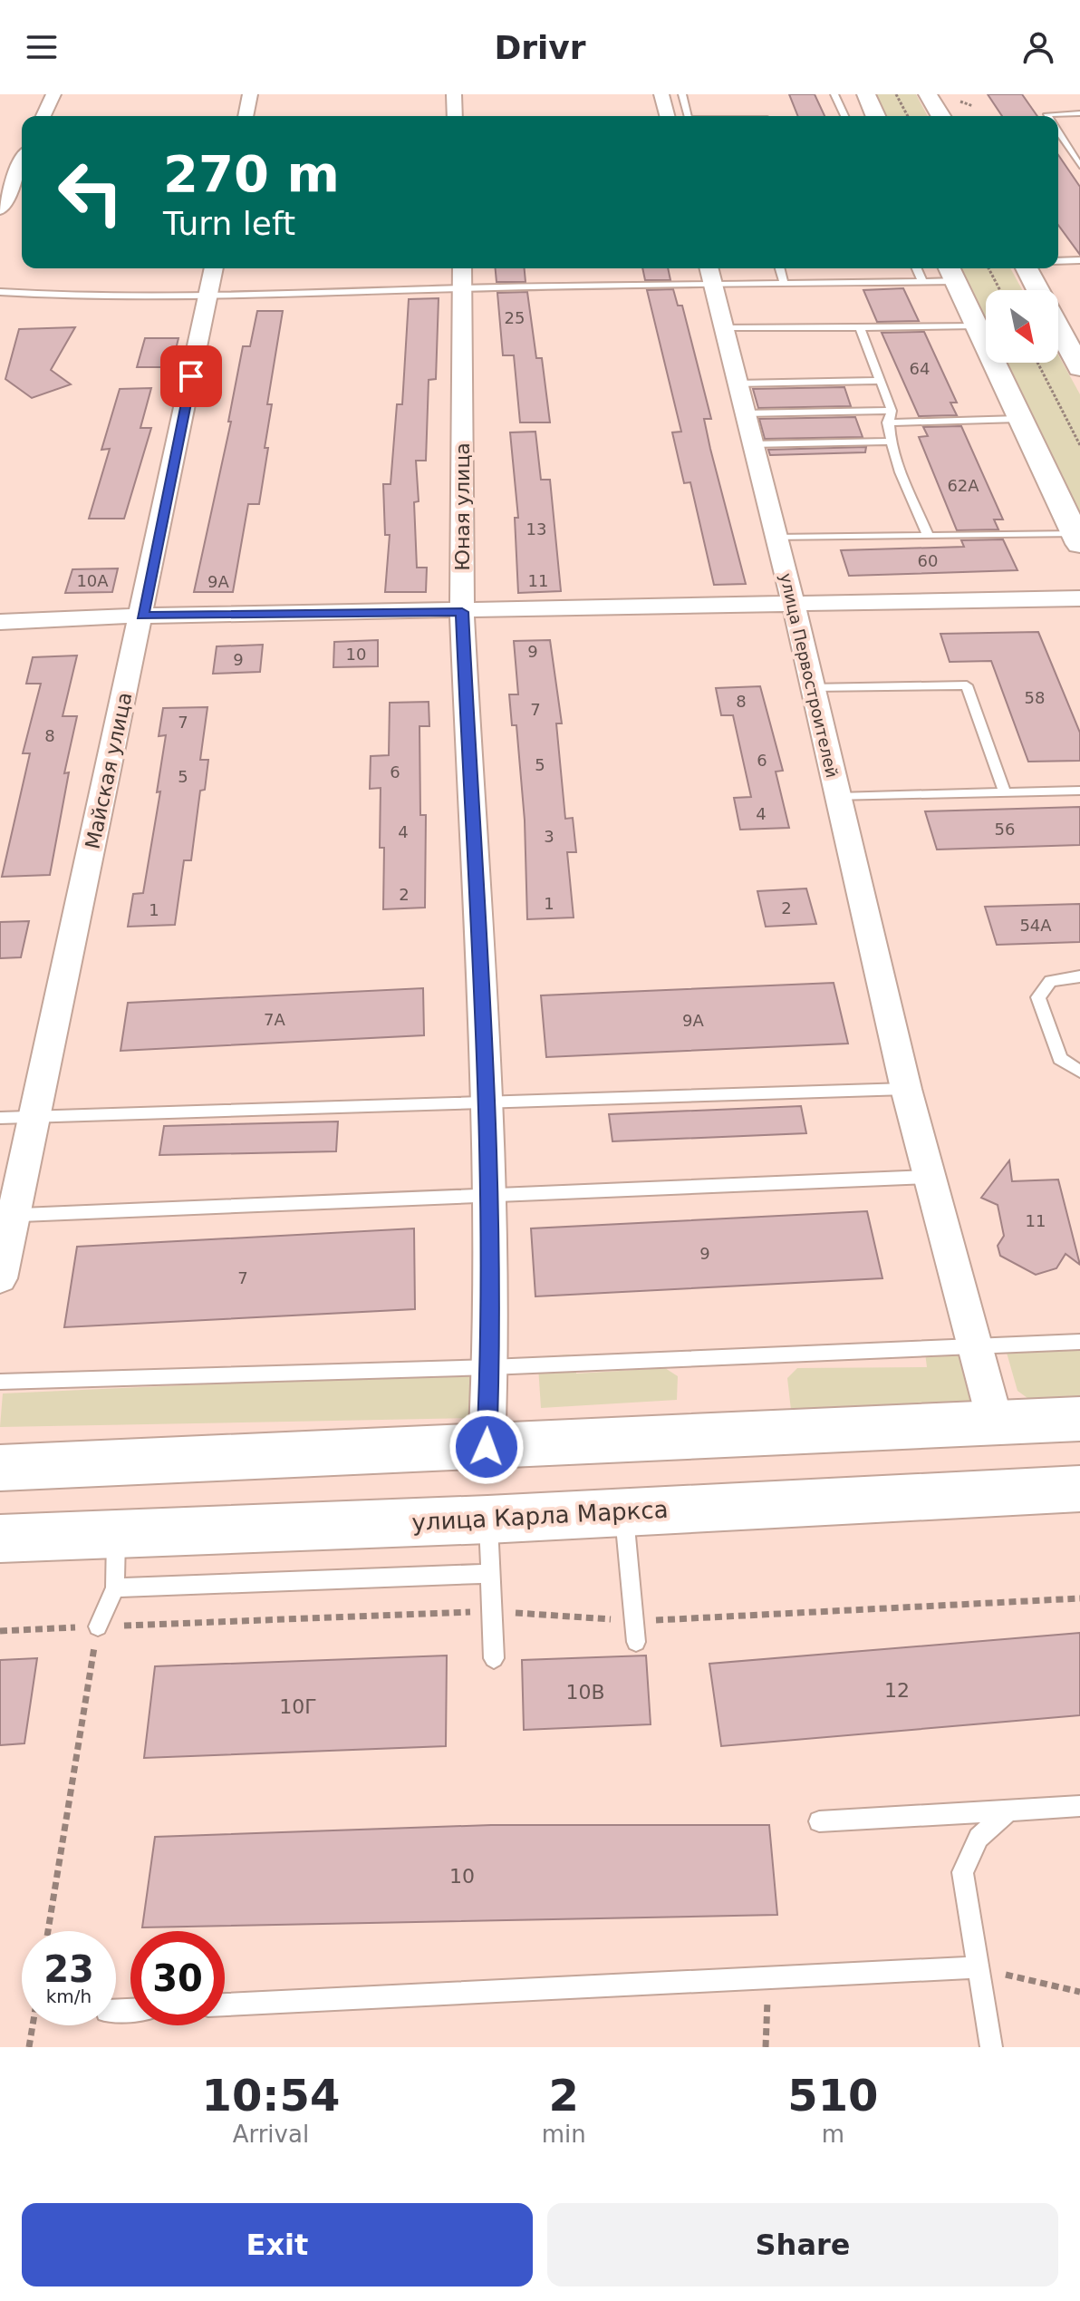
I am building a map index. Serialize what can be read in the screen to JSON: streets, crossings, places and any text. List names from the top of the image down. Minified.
{"streets":{"main road":["улица Карла Маркса"],"street":["Юная улица","улица Первостроителей","Майская улица"]},"house_numbers":["25","64","62А","13","60","10А","11","9А","9","10","9","58","8","7","7","8","6","5","6","5","4","56","4","3","2","1","2","1","54А","7А","9А","11","9","7","12","10В","10Г","10"],"north":"bottom right","page":{"header":"Drivr","turn":["270 m","Turn left"],"speed":"23 km/h","limit":"30","eta":["10:54","Arrival","2","min","510","m"],"buttons":["Exit","Share"]}}
